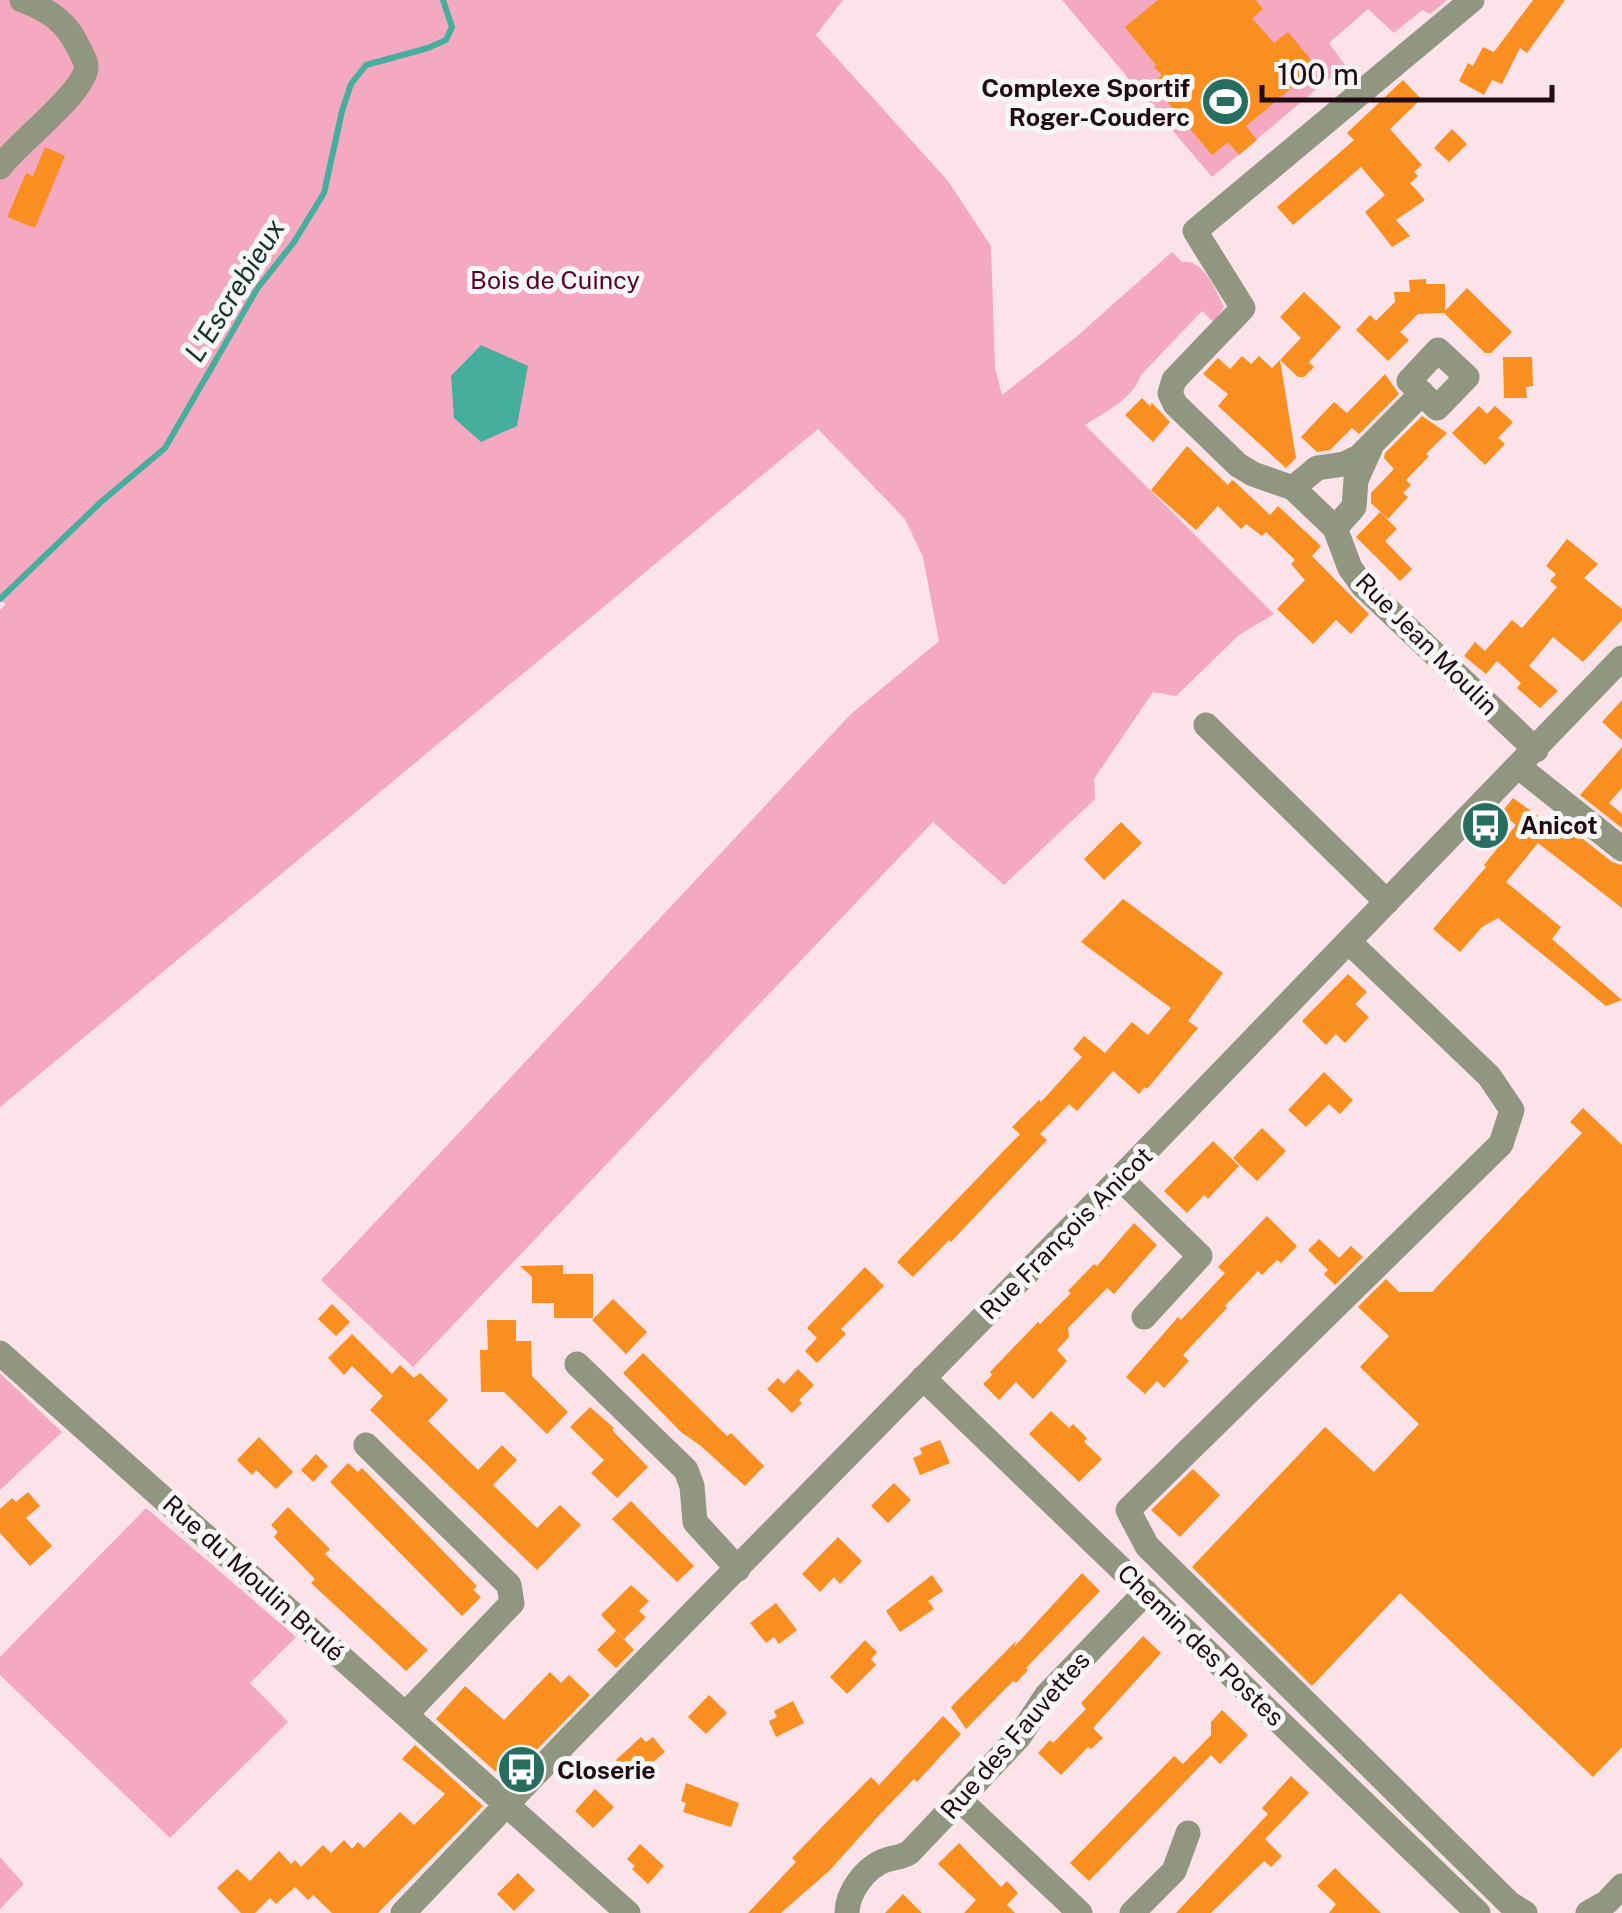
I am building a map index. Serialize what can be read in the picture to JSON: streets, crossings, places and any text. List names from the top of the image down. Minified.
{"streets":{"street":["Rue Jean Moulin","Rue François Anicot","Rue du Moulin Brulé","Chemin des Postes","Rue des Fauvettes"]},"crossings":[["Rue Jean Moulin","Rue François Anicot"],["Rue François Anicot","Rue du Moulin Brulé"],["Rue François Anicot","Chemin des Postes"],["Chemin des Postes","Rue des Fauvettes"]],"water":["L'Escrebieux"],"parks":["Bois de Cuincy"],"places":{"sports":["Complexe Sportif Roger-Couderc"],"bus stop":["Anicot","Closerie"]},"scale_bar":"100 m"}
